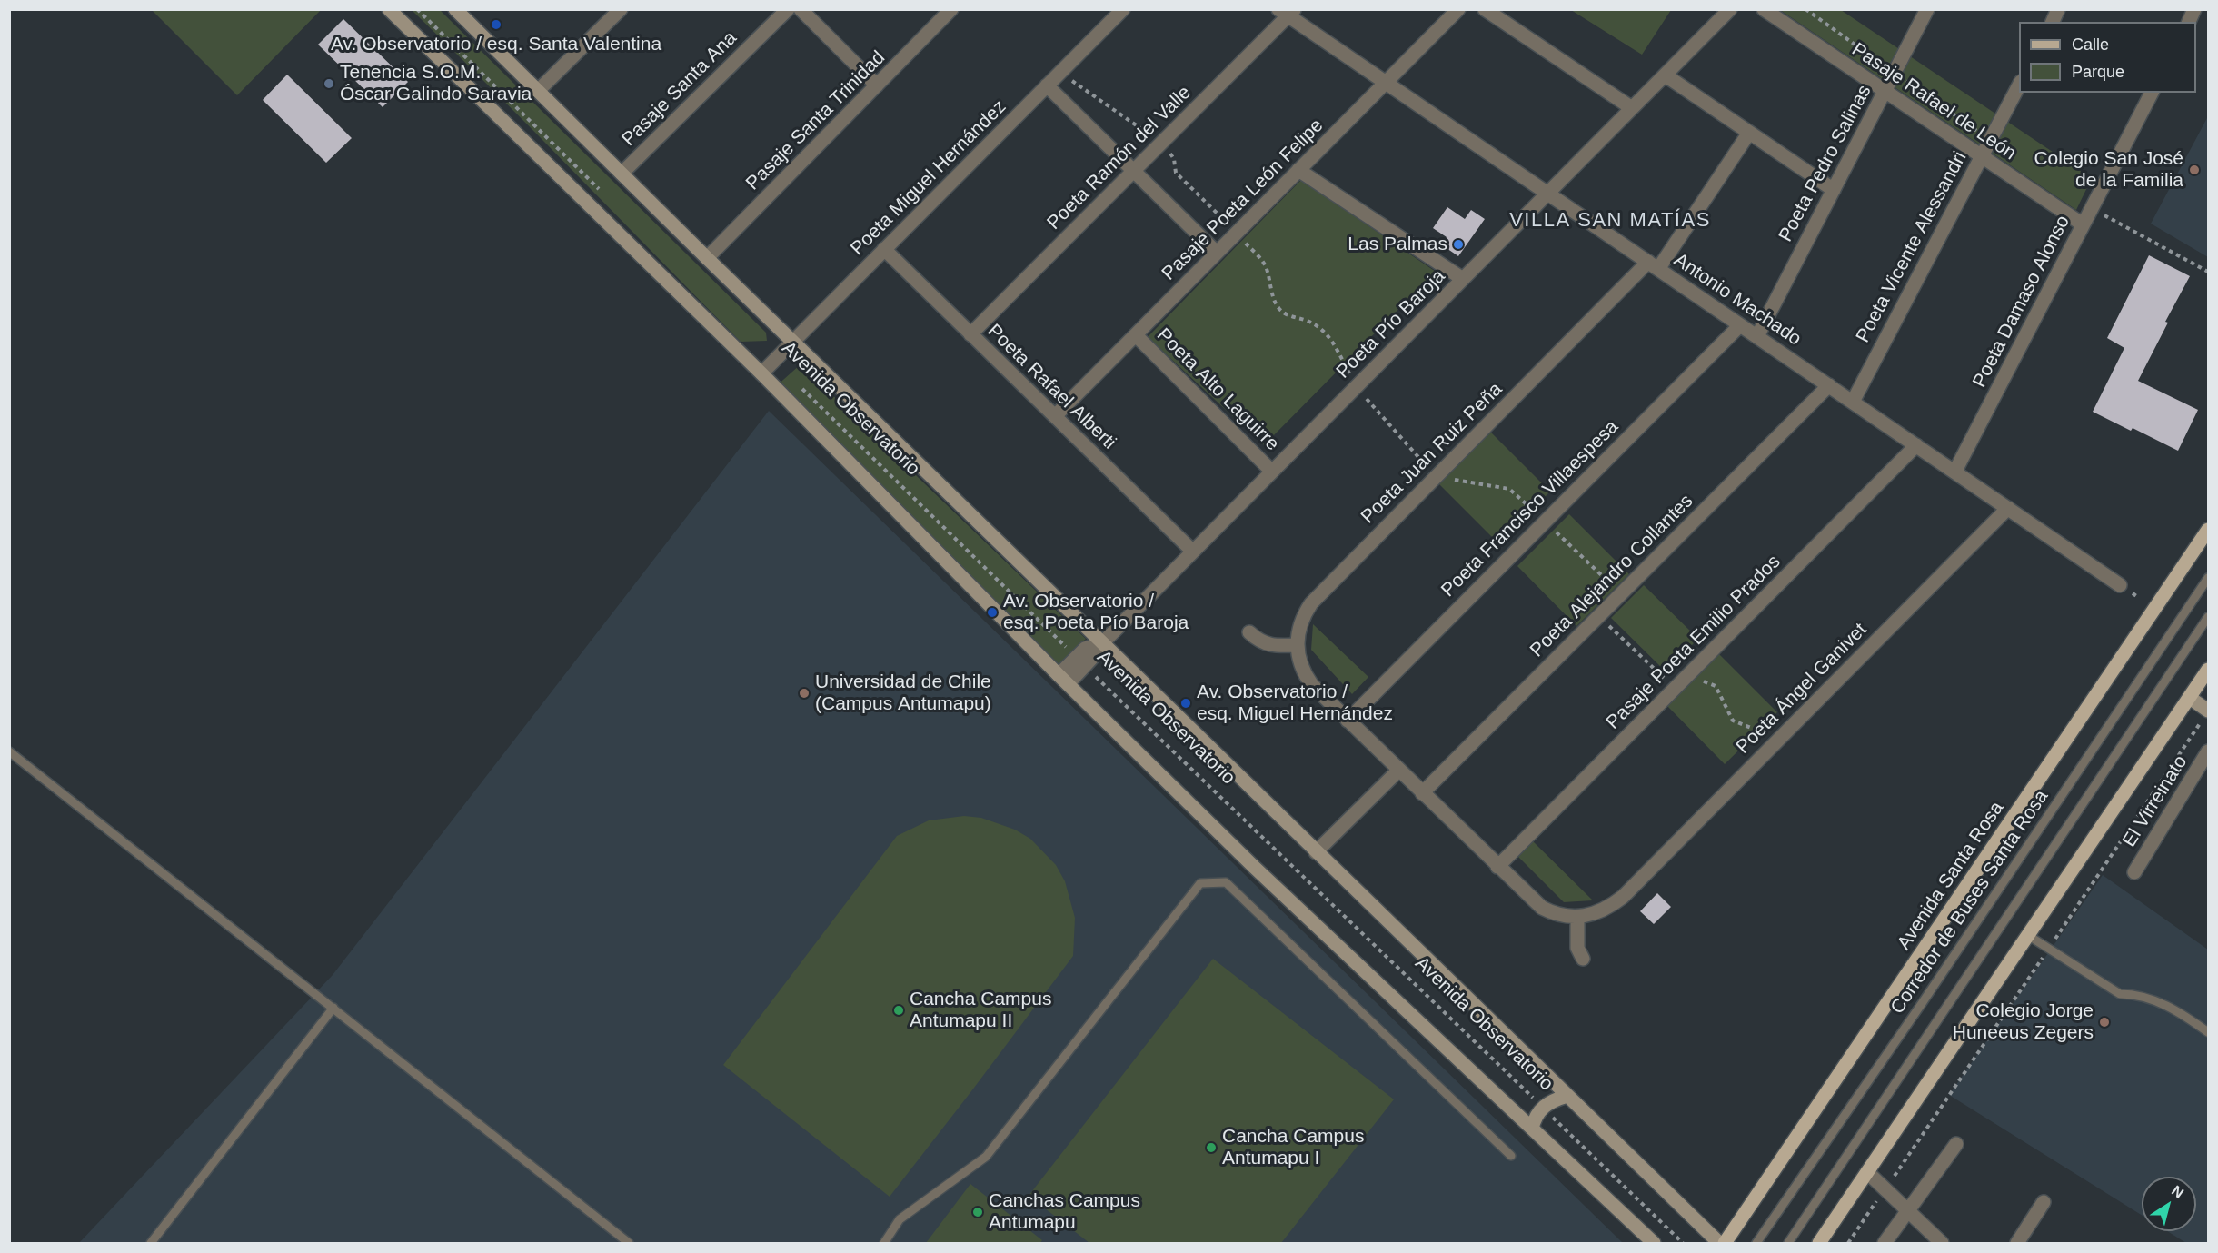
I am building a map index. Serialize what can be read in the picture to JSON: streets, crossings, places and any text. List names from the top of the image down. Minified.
{"streets":{"main road":["Avenida Observatorio","Avenida Santa Rosa"],"street":["Pasaje Santa Ana","Pasaje Rafael de León","Pasaje Santa Trinidad","Poeta Ramón del Valle","Poeta Pedro Salinas","Poeta Miguel Hernández","Pasaje Poeta León Felipe","Poeta Vicente Alessandri","Antonio Machado","Poeta Damaso Alonso","Poeta Pío Baroja","Poeta Rafael Alberti","Poeta Alto Laguirre","Poeta Juan Ruiz Peña","Poeta Francisco Villaespesa","Poeta Alejandro Collantes","Pasaje Poeta Emilio Prados","Poeta Ángel Ganivet","El Virreinato"],"lane":["Corredor de Buses Santa Rosa"]},"crossings":[["Pasaje Santa Ana","Avenida Observatorio"],["Pasaje Rafael de León","Poeta Pedro Salinas"],["Pasaje Rafael de León","Poeta Vicente Alessandri"],["Pasaje Rafael de León","Poeta Damaso Alonso"],["Pasaje Santa Trinidad","Avenida Observatorio"],["Poeta Ramón del Valle","Antonio Machado"],["Poeta Ramón del Valle","Poeta Rafael Alberti"],["Poeta Pedro Salinas","Antonio Machado"],["Poeta Miguel Hernández","Poeta Rafael Alberti"],["Poeta Miguel Hernández","Avenida Observatorio"],["Pasaje Poeta León Felipe","Antonio Machado"],["Pasaje Poeta León Felipe","Poeta Rafael Alberti"],["Pasaje Poeta León Felipe","Poeta Alto Laguirre"],["Poeta Vicente Alessandri","Antonio Machado"],["Antonio Machado","Poeta Damaso Alonso"],["Antonio Machado","Poeta Pío Baroja"],["Antonio Machado","Poeta Juan Ruiz Peña"],["Antonio Machado","Poeta Francisco Villaespesa"],["Antonio Machado","Poeta Alejandro Collantes"],["Antonio Machado","Pasaje Poeta Emilio Prados"],["Antonio Machado","Poeta Ángel Ganivet"],["Poeta Pío Baroja","Poeta Rafael Alberti"],["Poeta Pío Baroja","Poeta Alto Laguirre"],["Poeta Pío Baroja","Avenida Observatorio"]],"districts":["VILLA SAN MATÍAS"],"places":["Av. Observatorio / esq. Santa Valentina","Tenencia S.O.M. Óscar Galindo Saravia","Colegio San José de la Familia","Las Palmas","Av. Observatorio / esq. Poeta Pío Baroja","Universidad de Chile (Campus Antumapu)","Av. Observatorio / esq. Miguel Hernández","Cancha Campus Antumapu II","Colegio Jorge Huneeus Zegers","Cancha Campus Antumapu I","Canchas Campus Antumapu"],"legend":["Calle","Parque"],"north":"top right"}
